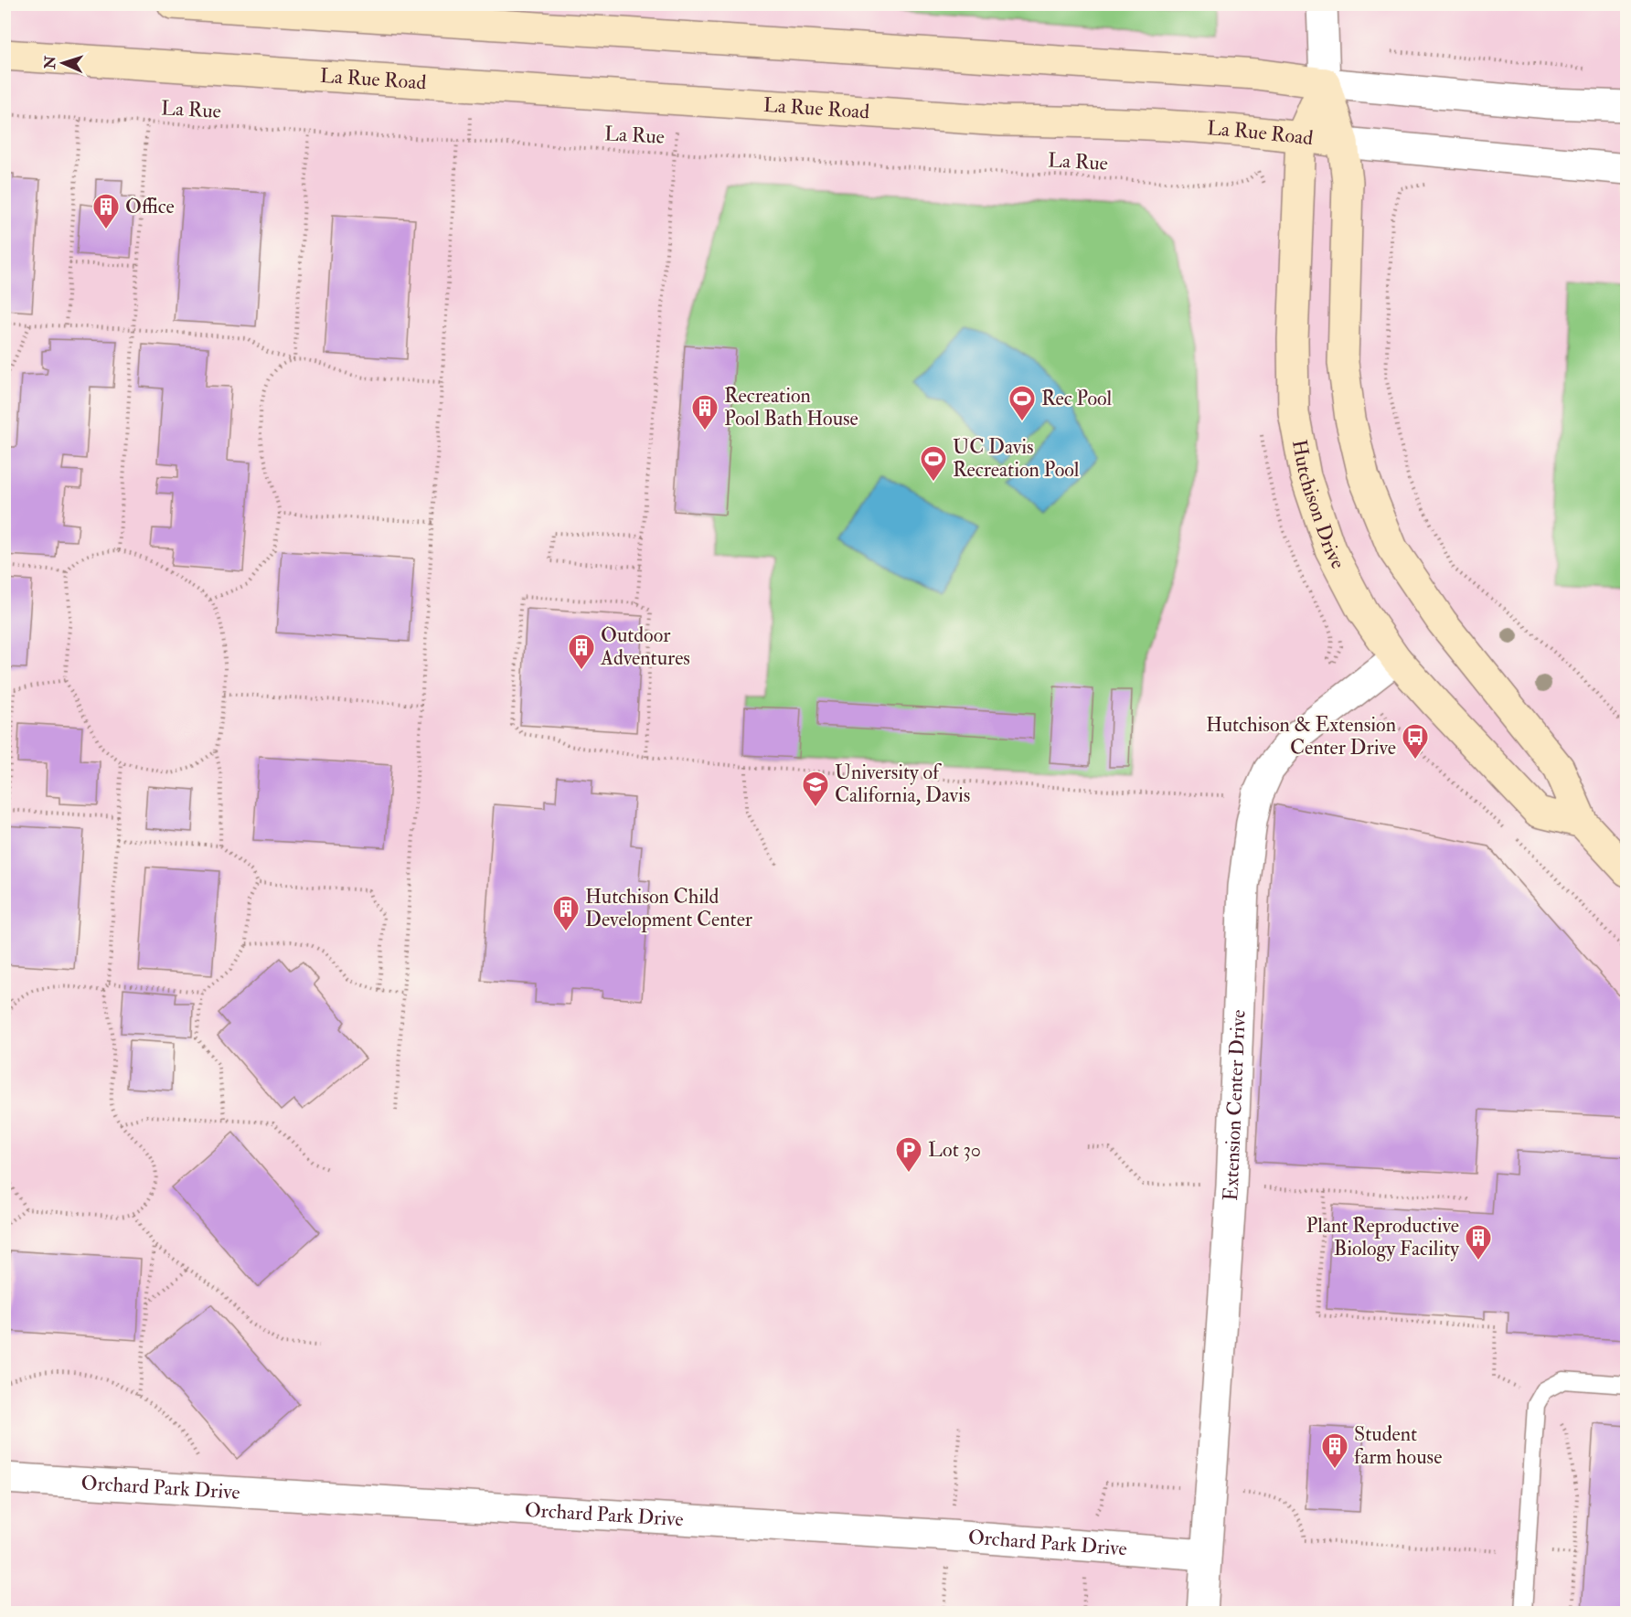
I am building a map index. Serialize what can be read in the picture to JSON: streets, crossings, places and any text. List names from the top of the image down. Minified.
{"streets":{"main road":["La Rue Road","Hutchison Drive"],"street":["Extension Center Drive","Orchard Park Drive"],"path":["La Rue"]},"crossings":[["La Rue Road","Hutchison Drive"],["Hutchison Drive","Extension Center Drive"],["Extension Center Drive","Orchard Park Drive"]],"places":{"building":["Office","Recreation Pool Bath House","Outdoor Adventures","Hutchison Child Development Center","Plant Reproductive Biology Facility","Student farm house"],"sports":["Rec Pool","UC Davis Recreation Pool"],"bus stop":["Hutchison & Extension Center Drive"],"school or university":["University of California, Davis"],"parking":["Lot 30"]},"north":"left"}
